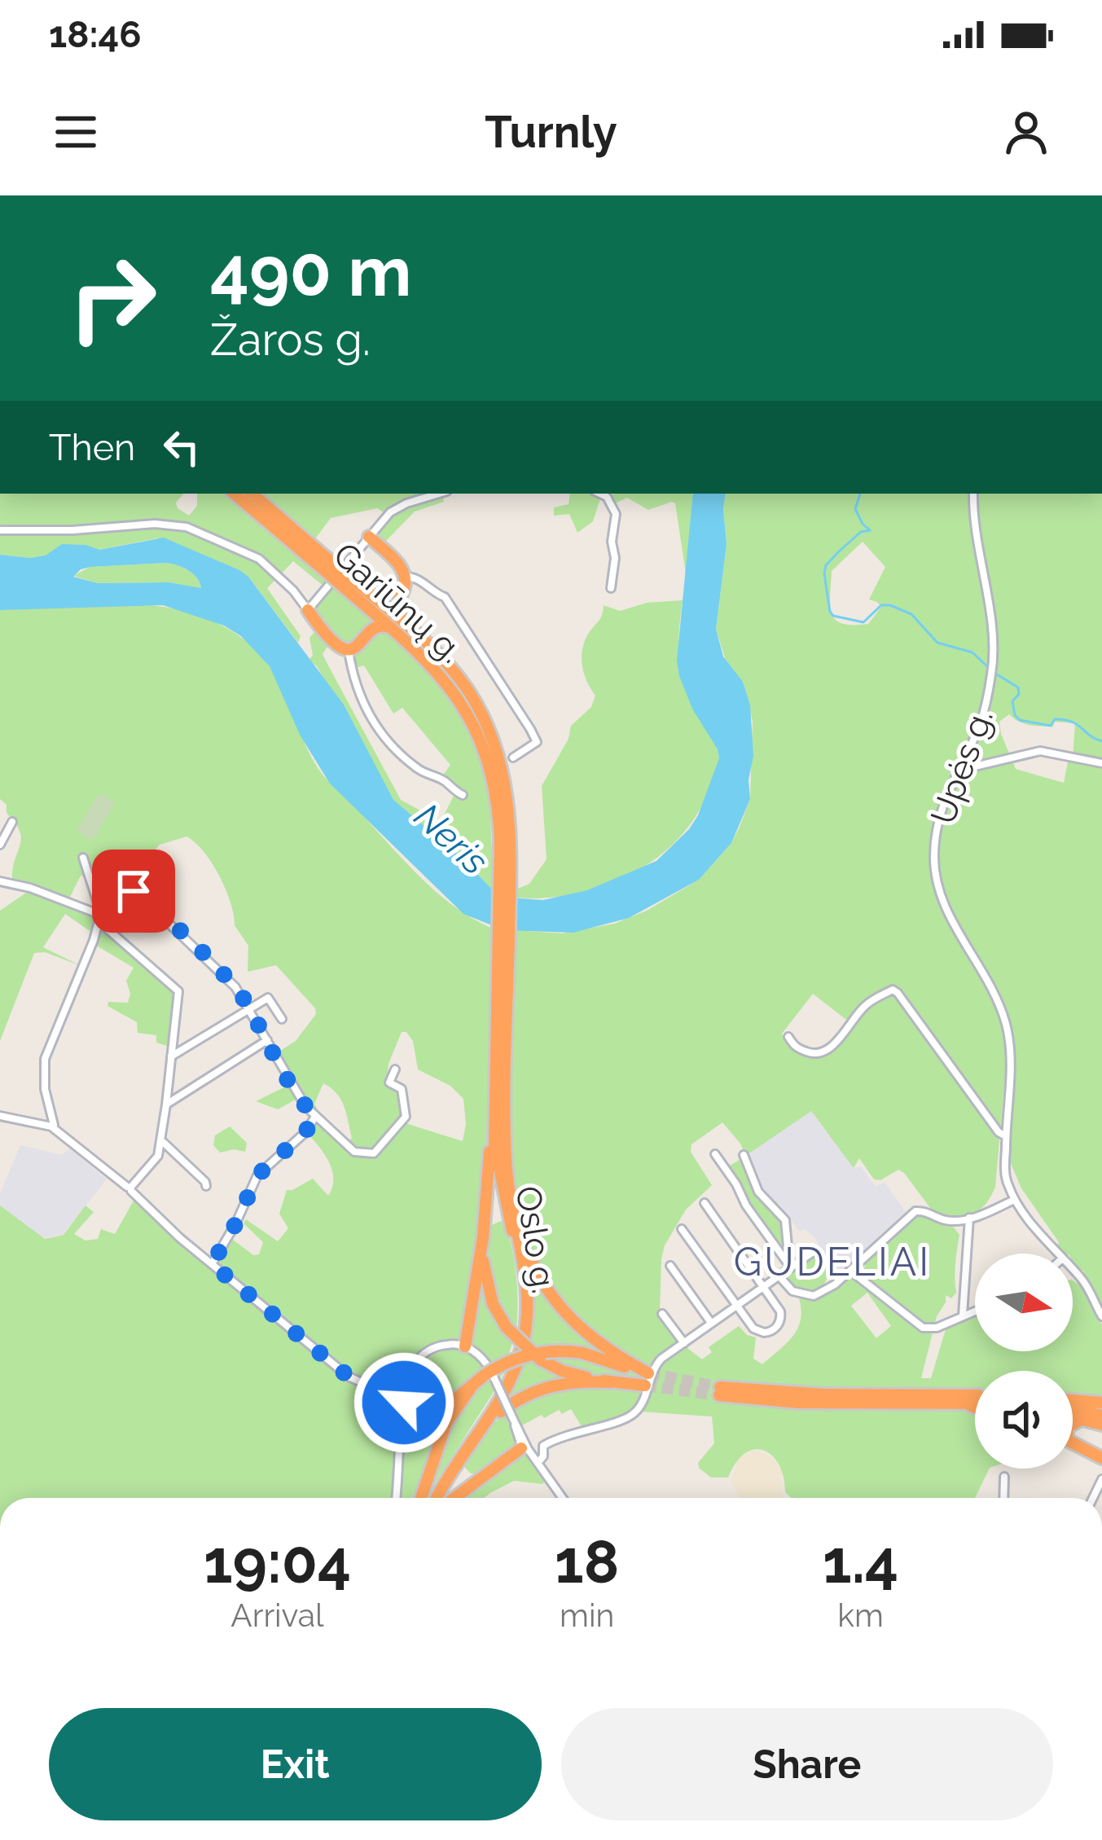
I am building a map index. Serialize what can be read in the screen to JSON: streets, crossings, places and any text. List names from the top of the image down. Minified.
{"streets":{"highway":["Gariūnų g.","Oslo g."],"street":["Upės g."]},"crossings":[["Gariūnų g.","Oslo g."]],"districts":["GUDELIAI"],"water":["Neris"],"north":"right","page":{"status":"18:46","header":"Turnly","turn":["490 m","Žaros g."],"then":"Then","eta":["19:04","Arrival","18","min","1.4","km"],"buttons":["Exit","Share"]}}
